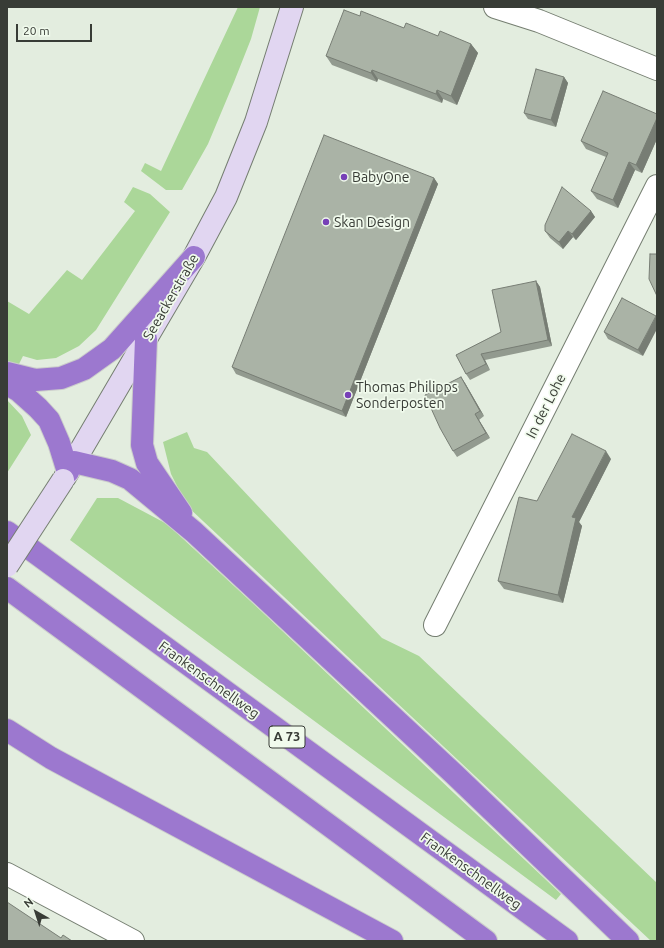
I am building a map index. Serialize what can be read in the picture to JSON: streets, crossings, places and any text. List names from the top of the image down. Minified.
{"streets":{"highway":["Frankenschnellweg","A 73"],"main road":["Seeackerstraße"],"street":["In der Lohe"]},"places":["BabyOne","Skan Design","Thomas Philipps Sonderposten"],"scale_bar":"20 m","north":"top left"}
